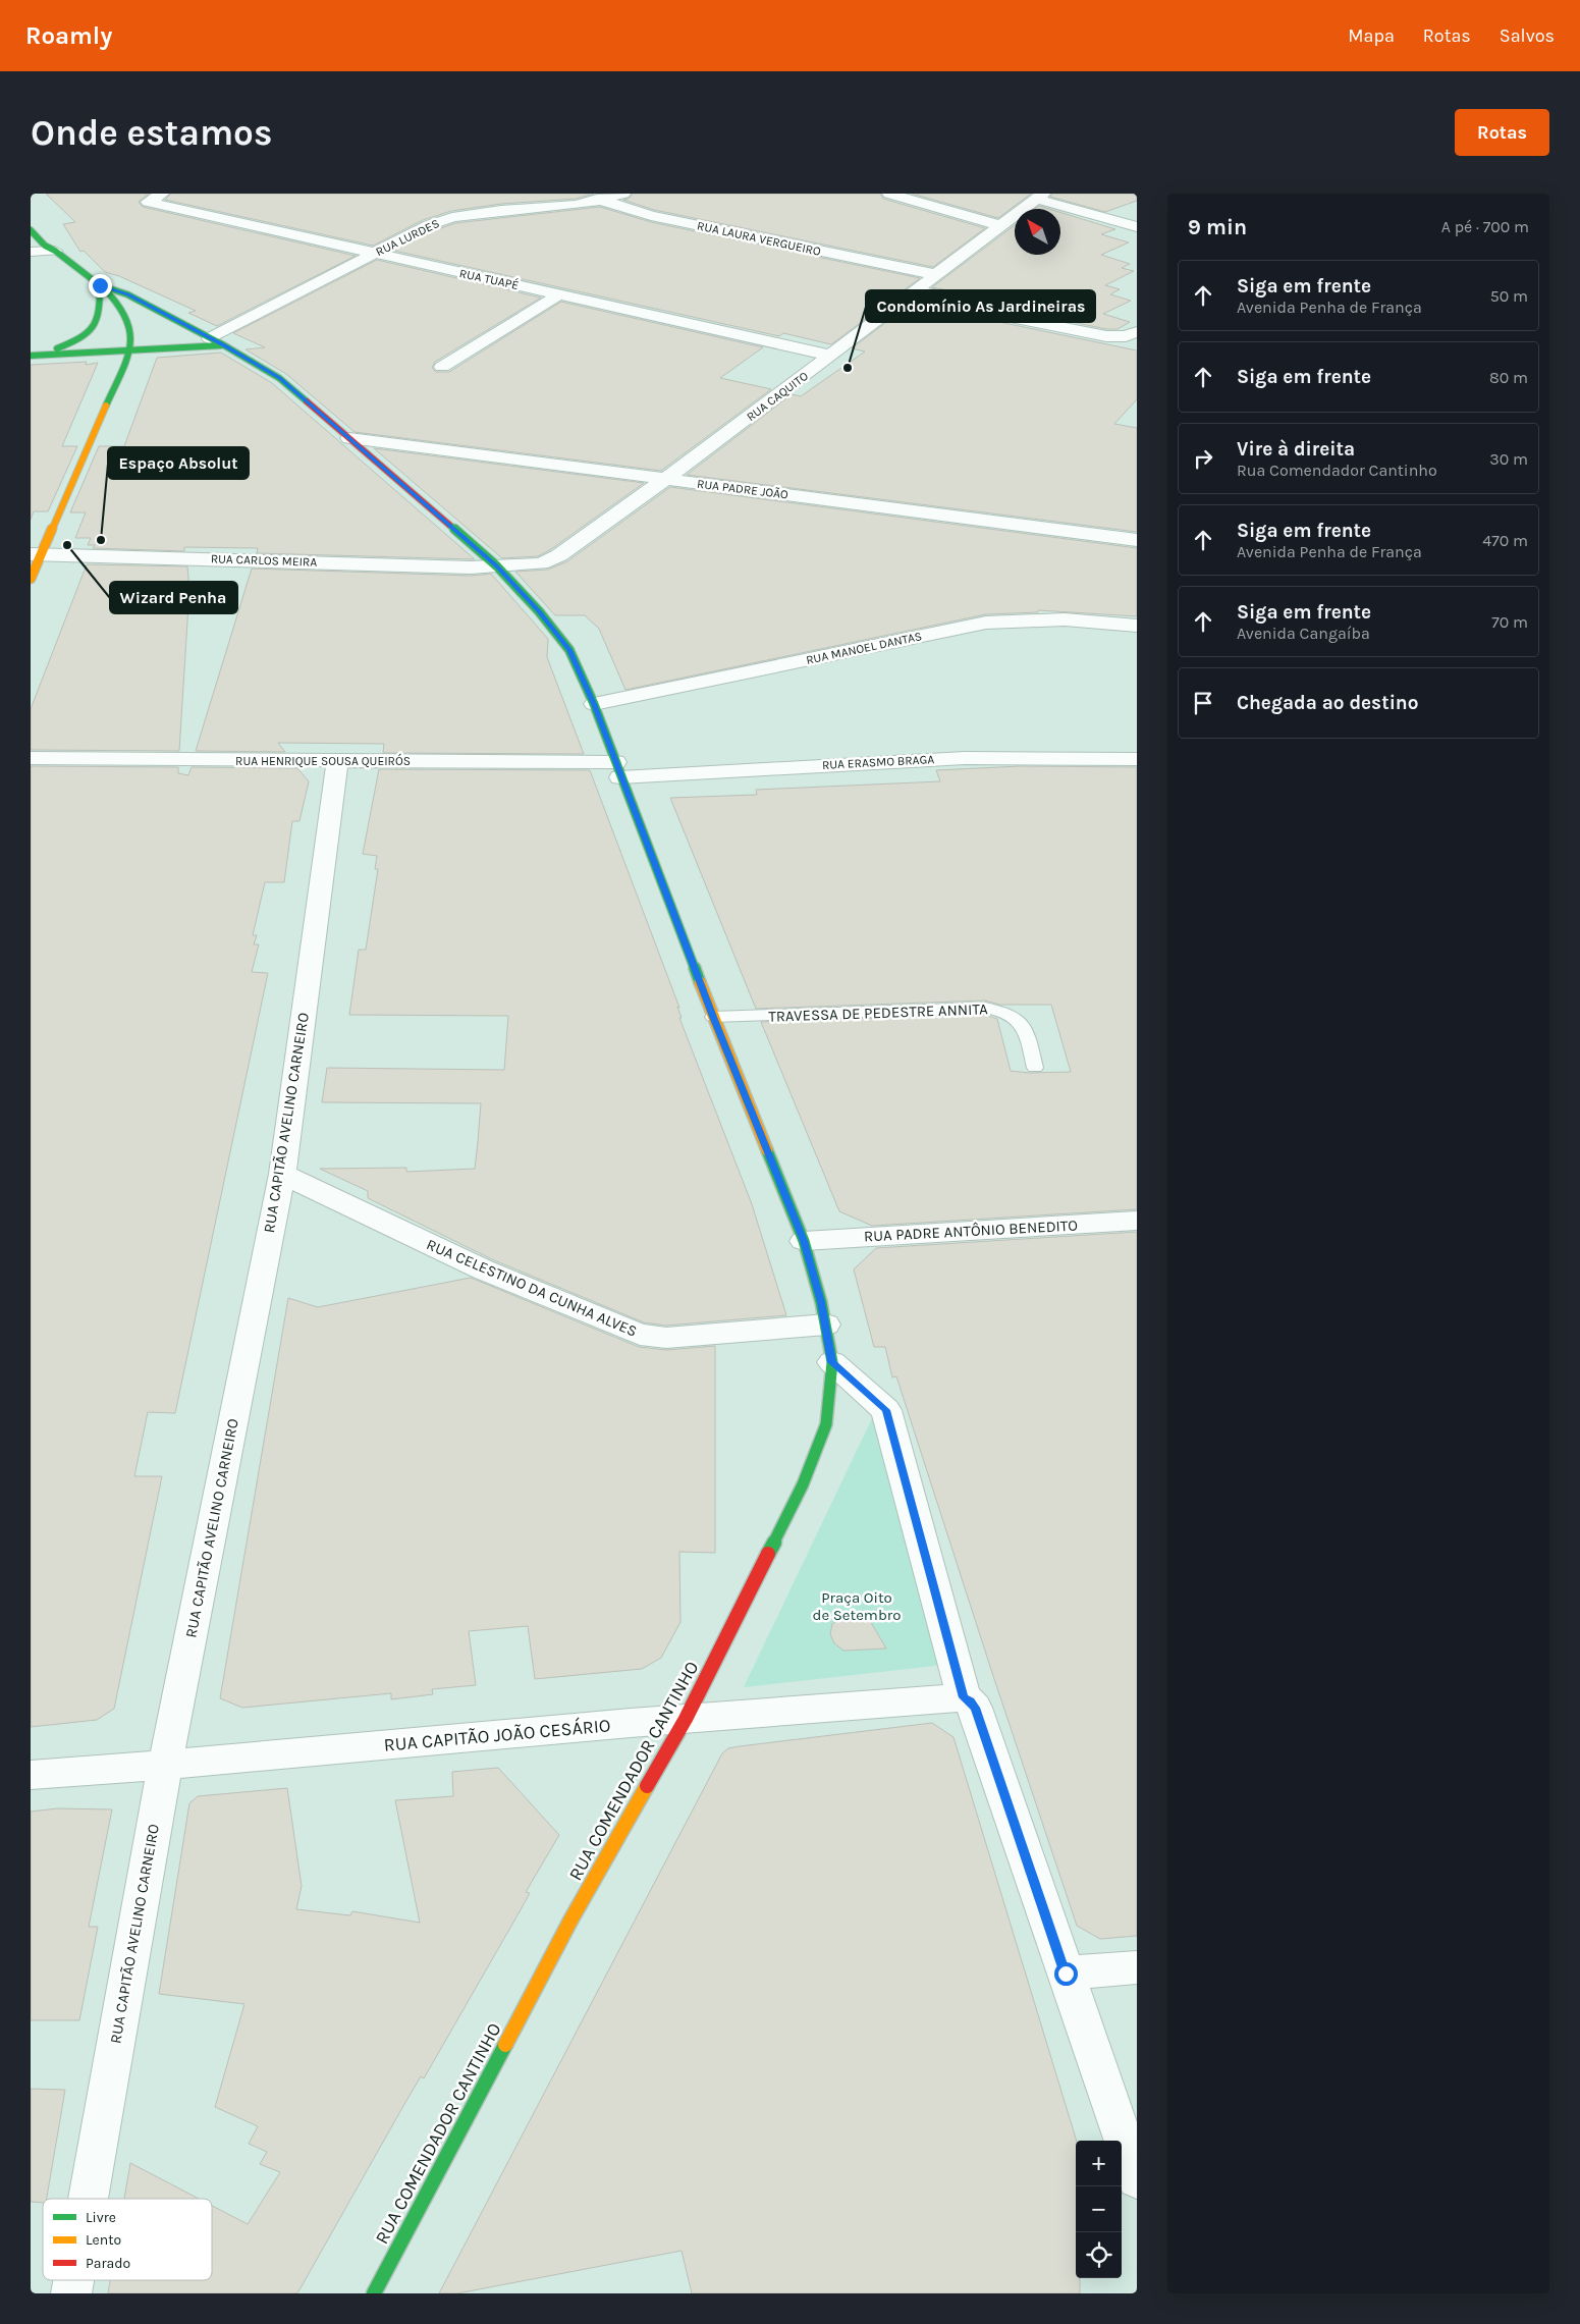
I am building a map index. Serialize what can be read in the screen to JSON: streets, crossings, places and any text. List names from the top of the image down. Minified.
{"streets":{"main road":["RUA COMENDADOR CANTINHO"],"street":["RUA LURDES","RUA LAURA VERGUEIRO","RUA TUAPÉ","RUA CAQUITO","RUA PADRE JOÃO","RUA CARLOS MEIRA","RUA MANOEL DANTAS","RUA HENRIQUE SOUSA QUEIRÓS","RUA ERASMO BRAGA","RUA CAPITÃO AVELINO CARNEIRO","RUA PADRE ANTÔNIO BENEDITO","RUA CELESTINO DA CUNHA ALVES","RUA CAPITÃO JOÃO CESÁRIO"],"lane":["TRAVESSA DE PEDESTRE ANNITA"]},"crossings":[["RUA LURDES","RUA LAURA VERGUEIRO"],["RUA LURDES","RUA TUAPÉ"],["RUA LURDES","RUA COMENDADOR CANTINHO"],["RUA LAURA VERGUEIRO","RUA CAQUITO"],["RUA TUAPÉ","RUA CAQUITO"],["RUA CAQUITO","RUA PADRE JOÃO"],["RUA CAQUITO","RUA CARLOS MEIRA"],["RUA CAQUITO","RUA COMENDADOR CANTINHO"],["RUA PADRE JOÃO","RUA COMENDADOR CANTINHO"],["RUA CARLOS MEIRA","RUA COMENDADOR CANTINHO"],["RUA MANOEL DANTAS","RUA COMENDADOR CANTINHO"],["RUA HENRIQUE SOUSA QUEIRÓS","RUA ERASMO BRAGA"],["RUA HENRIQUE SOUSA QUEIRÓS","RUA CAPITÃO AVELINO CARNEIRO"],["RUA HENRIQUE SOUSA QUEIRÓS","RUA COMENDADOR CANTINHO"],["RUA ERASMO BRAGA","RUA COMENDADOR CANTINHO"],["TRAVESSA DE PEDESTRE ANNITA","RUA COMENDADOR CANTINHO"],["RUA CAPITÃO AVELINO CARNEIRO","RUA CELESTINO DA CUNHA ALVES"],["RUA CAPITÃO AVELINO CARNEIRO","RUA CAPITÃO JOÃO CESÁRIO"],["RUA PADRE ANTÔNIO BENEDITO","RUA COMENDADOR CANTINHO"],["RUA CELESTINO DA CUNHA ALVES","RUA COMENDADOR CANTINHO"],["RUA CAPITÃO JOÃO CESÁRIO","RUA COMENDADOR CANTINHO"]],"parks":["Praça Oito de Setembro"],"places":["Condomínio As Jardineiras","Espaço Absolut","Wizard Penha"],"legend":["Livre","Lento","Parado"],"north":"top left","page":{"header":"Roamly","nav":["Mapa","Rotas","Salvos"],"buttons":"Rotas","title":"Onde estamos","heading":["9 min","A pé · 700 m"],"list":[["Siga em frente","Avenida Penha de França","50 m"],["Siga em frente","80 m"],["Vire à direita","Rua Comendador Cantinho","30 m"],["Siga em frente","Avenida Penha de França","470 m"],["Siga em frente","Avenida Cangaíba","70 m"],"Chegada ao destino"],"map_buttons":["+","−"]}}
